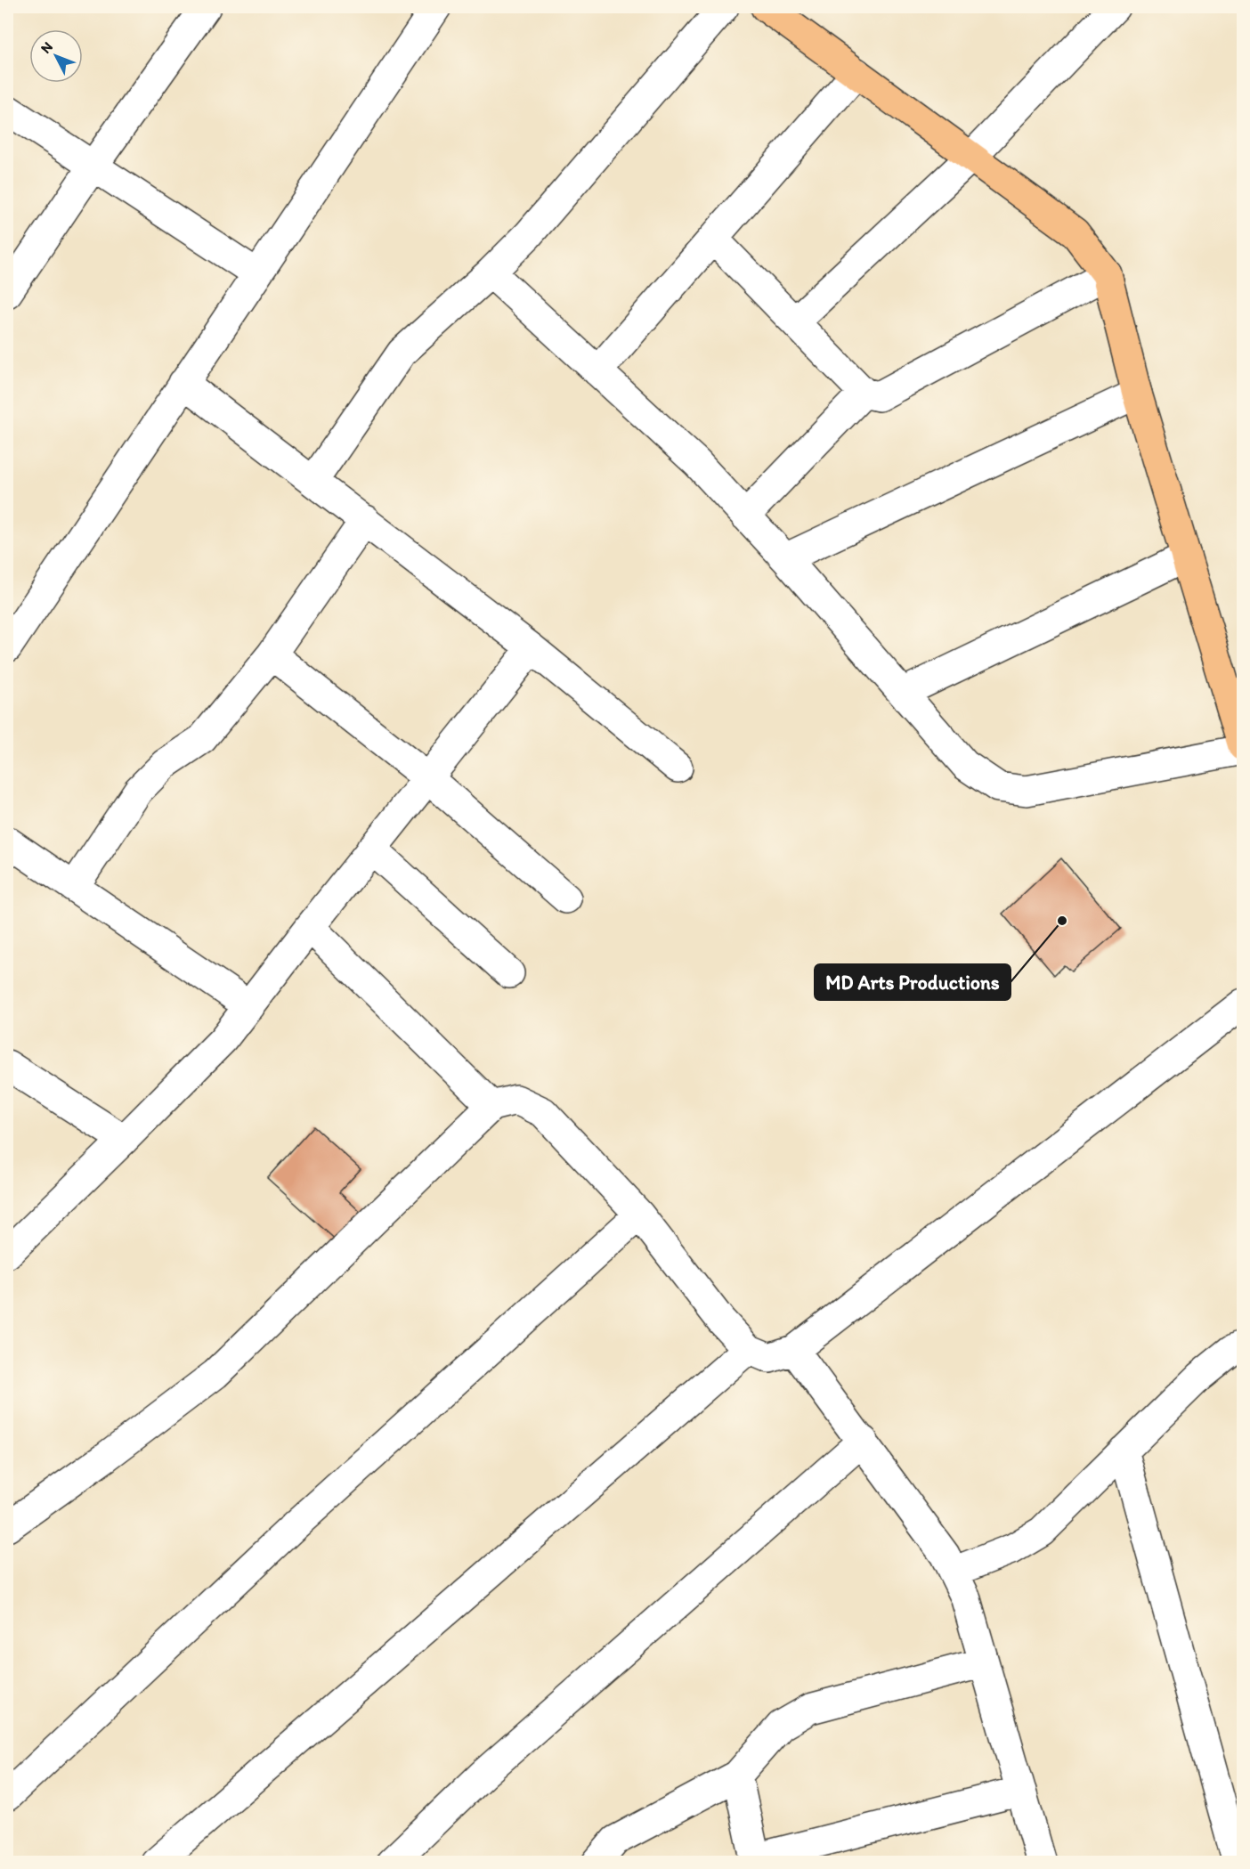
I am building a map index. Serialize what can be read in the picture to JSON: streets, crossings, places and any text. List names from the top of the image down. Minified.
{"places":["MD Arts Productions"],"north":"top left"}
